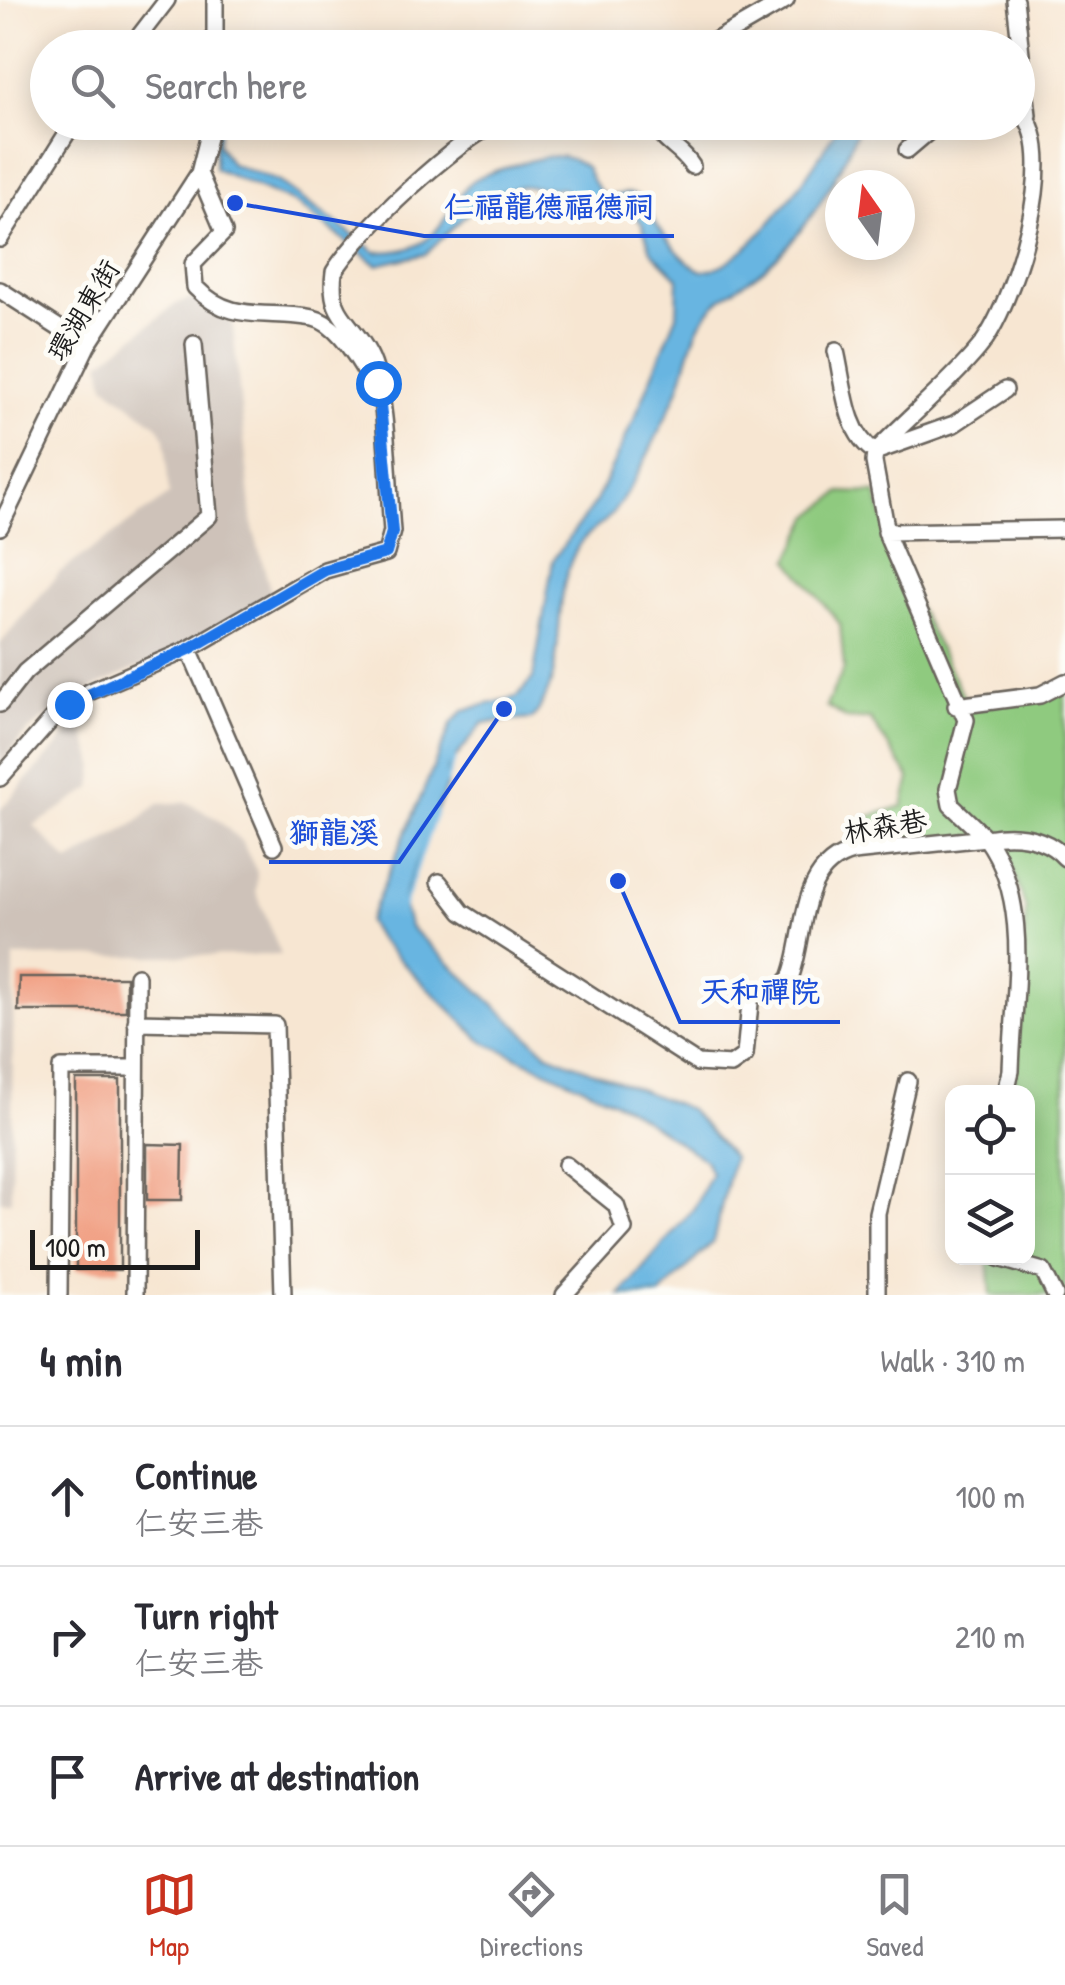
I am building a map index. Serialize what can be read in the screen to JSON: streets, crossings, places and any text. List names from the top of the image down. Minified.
{"streets":{"street":["環湖東街","林森巷"]},"places":["仁福龍德福德祠","獅龍溪","天和禪院"],"scale_bar":"100 m","north":"top","page":{"search":"Search here","scale":"100 m","heading":["4 min","Walk · 310 m"],"list":[["Continue","仁安三巷","100 m"],["Turn right","仁安三巷","210 m"],"Arrive at destination"],"nav":["Map","Directions","Saved"]}}
